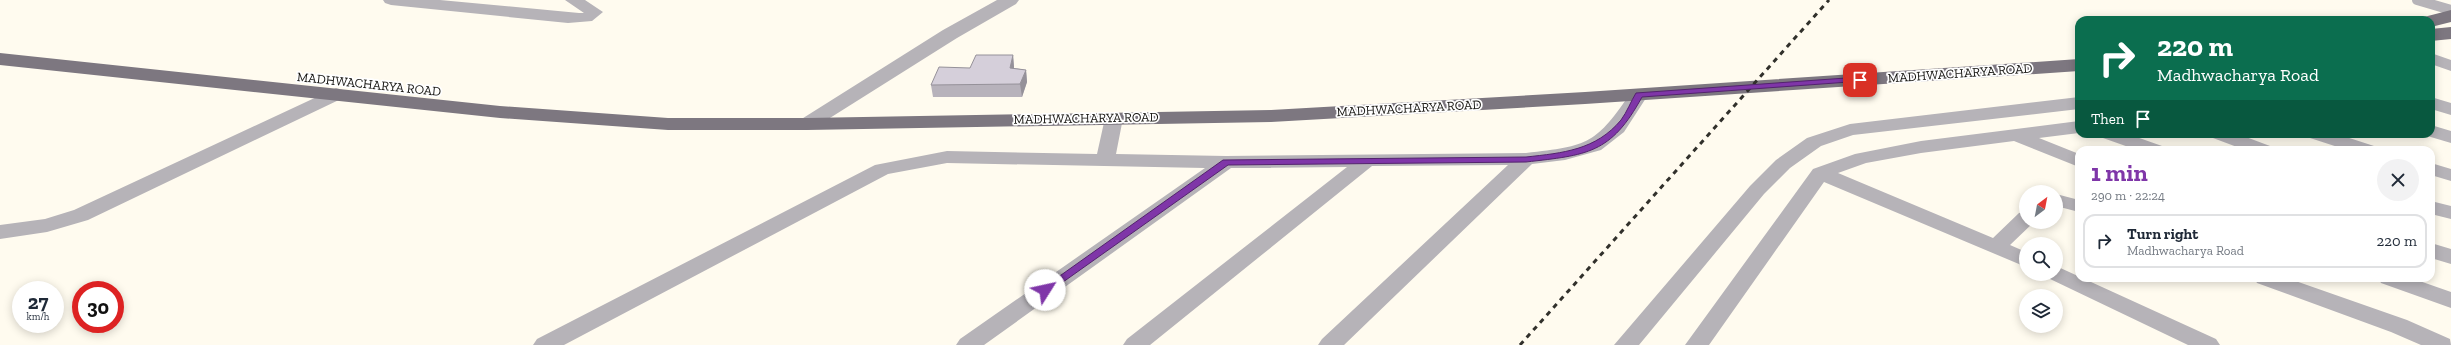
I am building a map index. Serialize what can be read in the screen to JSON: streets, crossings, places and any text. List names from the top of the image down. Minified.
{"streets":{"main road":["MADHWACHARYA ROAD"]},"north":"top right","page":{"turn":["220 m","Madhwacharya Road"],"then":"Then","heading":["1 min","290 m · 22:24"],"list":[{"name":"Turn right","note":"Madhwacharya Road","value":"220 m"}],"speed":"27 km/h","limit":"30"}}
